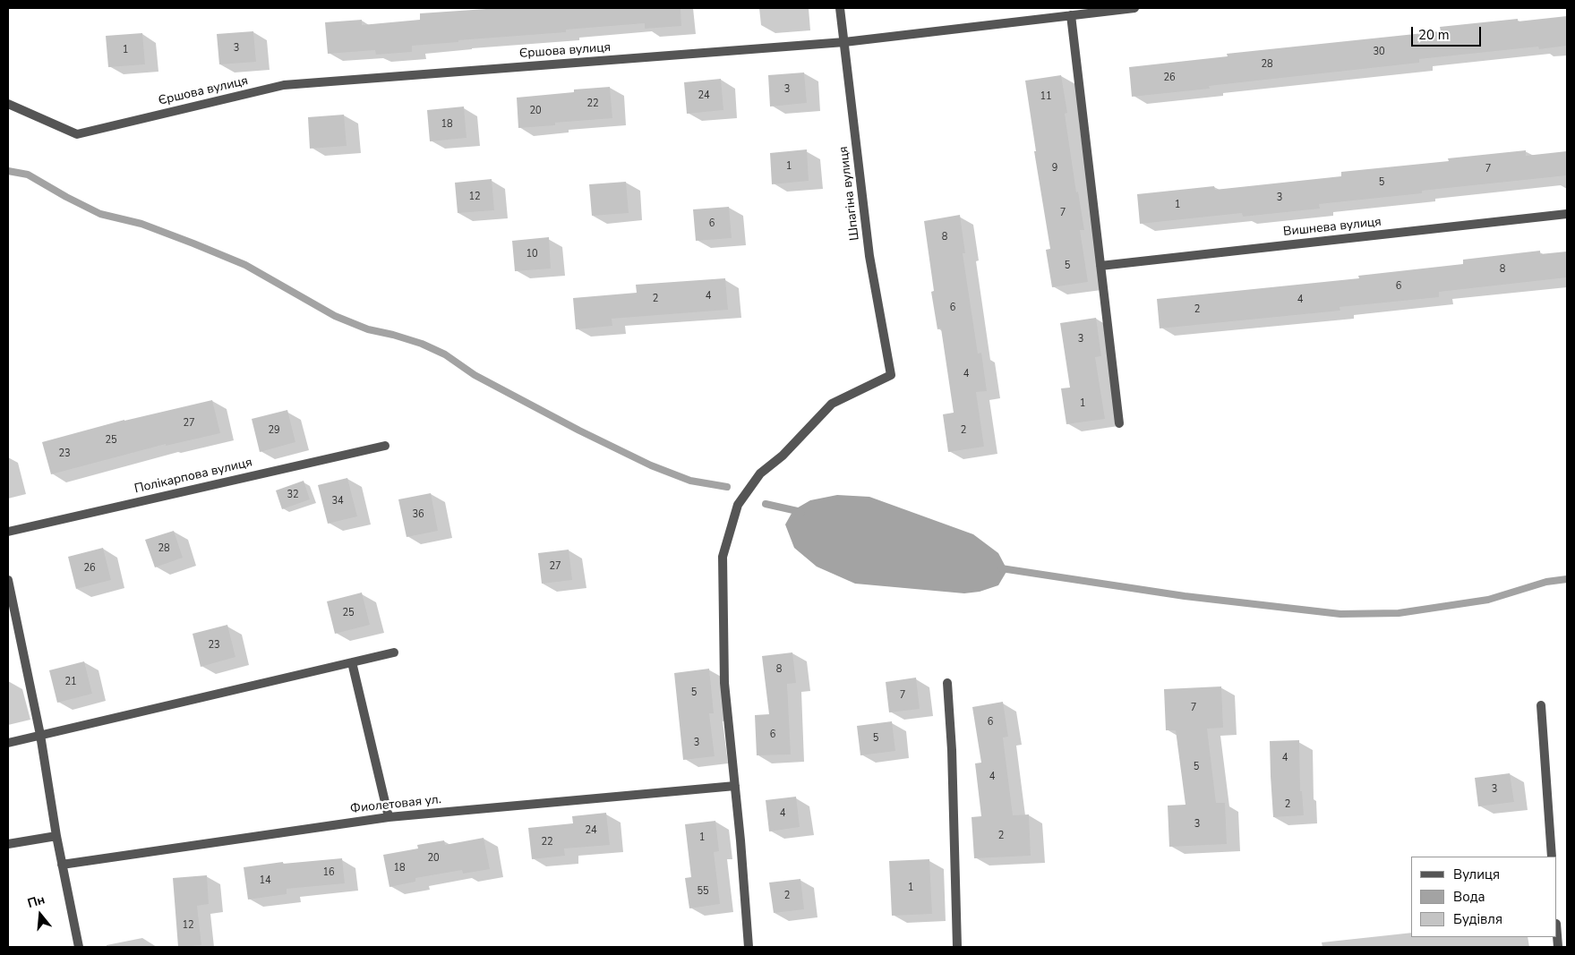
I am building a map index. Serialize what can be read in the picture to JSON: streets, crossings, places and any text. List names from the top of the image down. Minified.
{"streets":{"street":["Єршова вулиця","Шпагіна вулиця","Вишнева вулиця","Полікарпова вулиця","Фиолетовая ул."]},"crossings":[["Єршова вулиця","Шпагіна вулиця"],["Шпагіна вулиця","Фиолетовая ул."]],"house_numbers":["3","1","30","28","26","3","24","11","22","20","18","1","9","7","5","12","3","1","7","6","8","10","5","8","6","4","2","4","6","2","3","4","1","27","29","2","25","23","32","34","36","28","27","26","25","23","8","21","5","7","7","6","6","5","3","4","5","4","3","2","4","3","24","2","1","22","20","18","16","14","1","55","2","12"],"legend":["Вулиця","Вода","Будівля"],"scale_bar":"20 m","north":"top"}
